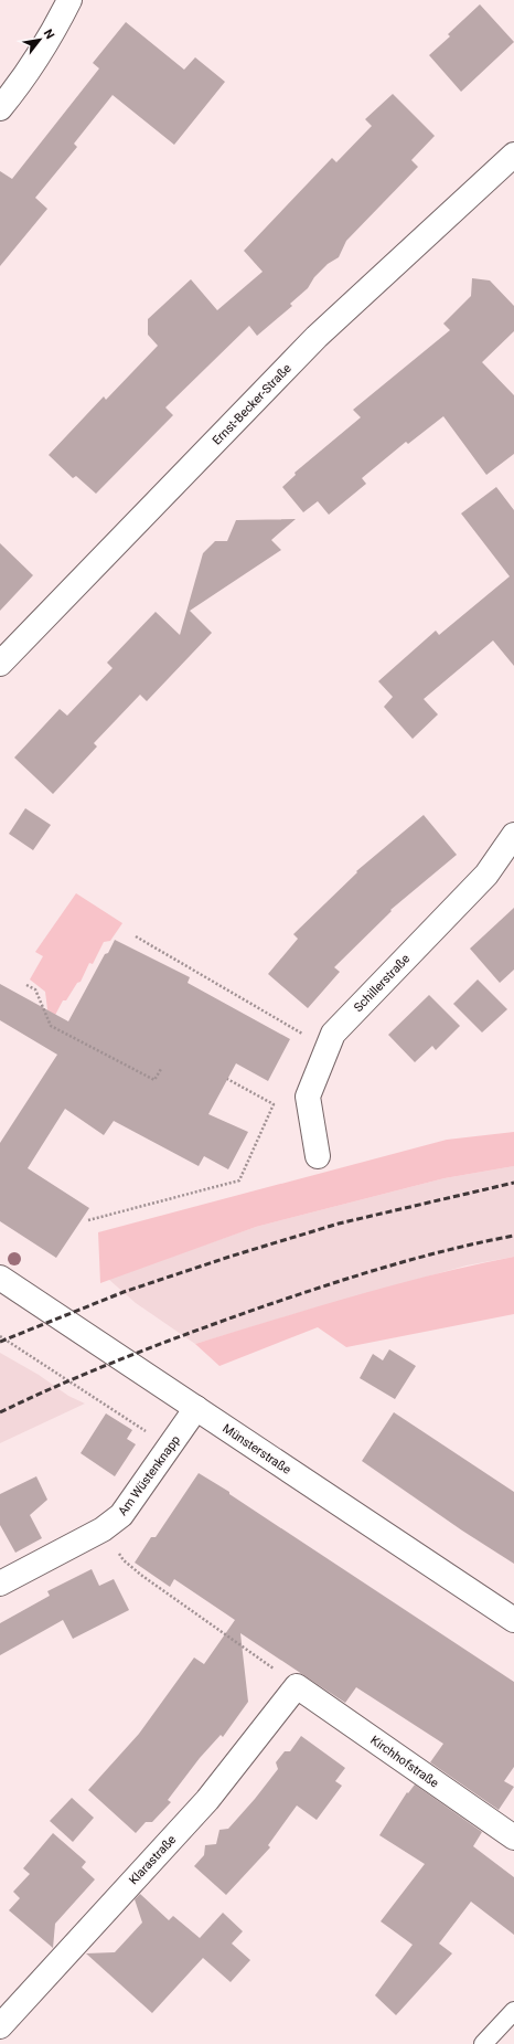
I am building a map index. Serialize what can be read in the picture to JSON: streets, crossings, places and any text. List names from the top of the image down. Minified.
{"streets":{"street":["Ernst-Becker-Straße","Schillerstraße","Münsterstraße","Am Wüstenknapp","Kirchhofstraße","Klarastraße"]},"crossings":[["Münsterstraße","Am Wüstenknapp"],["Kirchhofstraße","Klarastraße"]],"north":"top right"}
